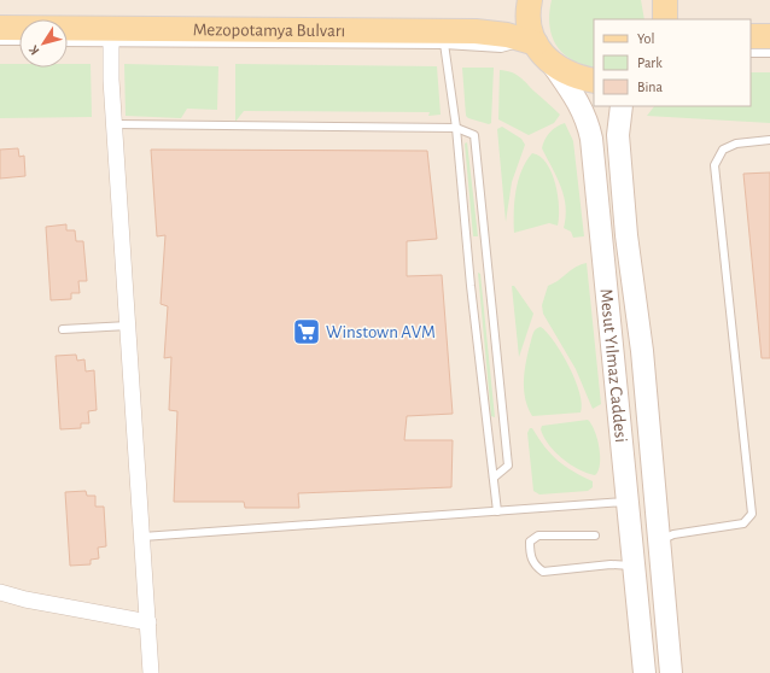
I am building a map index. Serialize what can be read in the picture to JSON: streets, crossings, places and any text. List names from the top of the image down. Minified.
{"streets":{"main road":["Mezopotamya Bulvarı","Mesut Yılmaz Caddesi"]},"places":{"supermarket":["Winstown AVM"]},"legend":["Yol","Park","Bina"],"north":"bottom left"}
